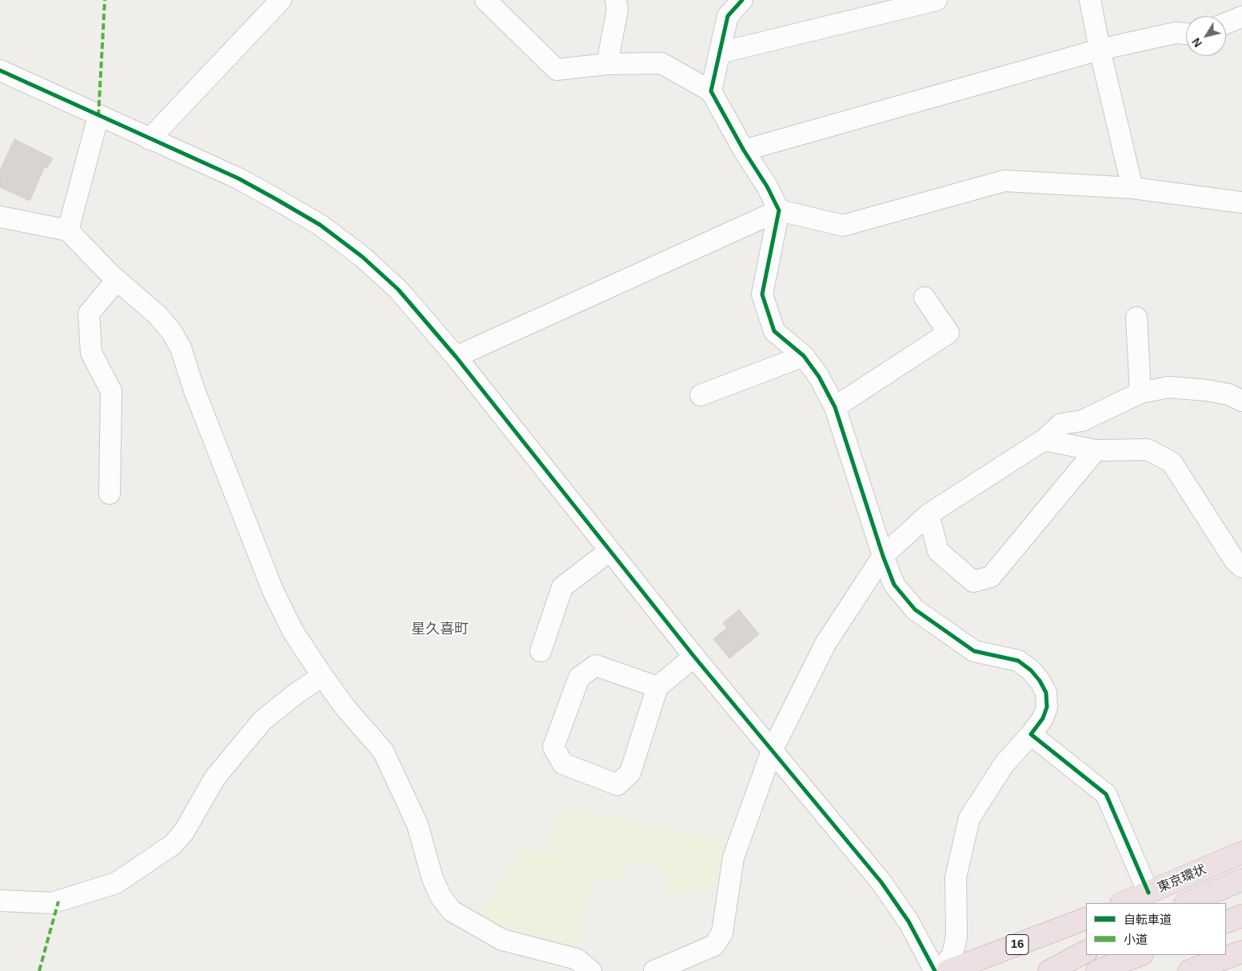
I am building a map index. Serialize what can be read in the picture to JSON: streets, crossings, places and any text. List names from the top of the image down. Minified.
{"streets":{"highway":["東京環状","16"]},"districts":["星久喜町"],"legend":["自転車道","小道"],"north":"bottom left"}
